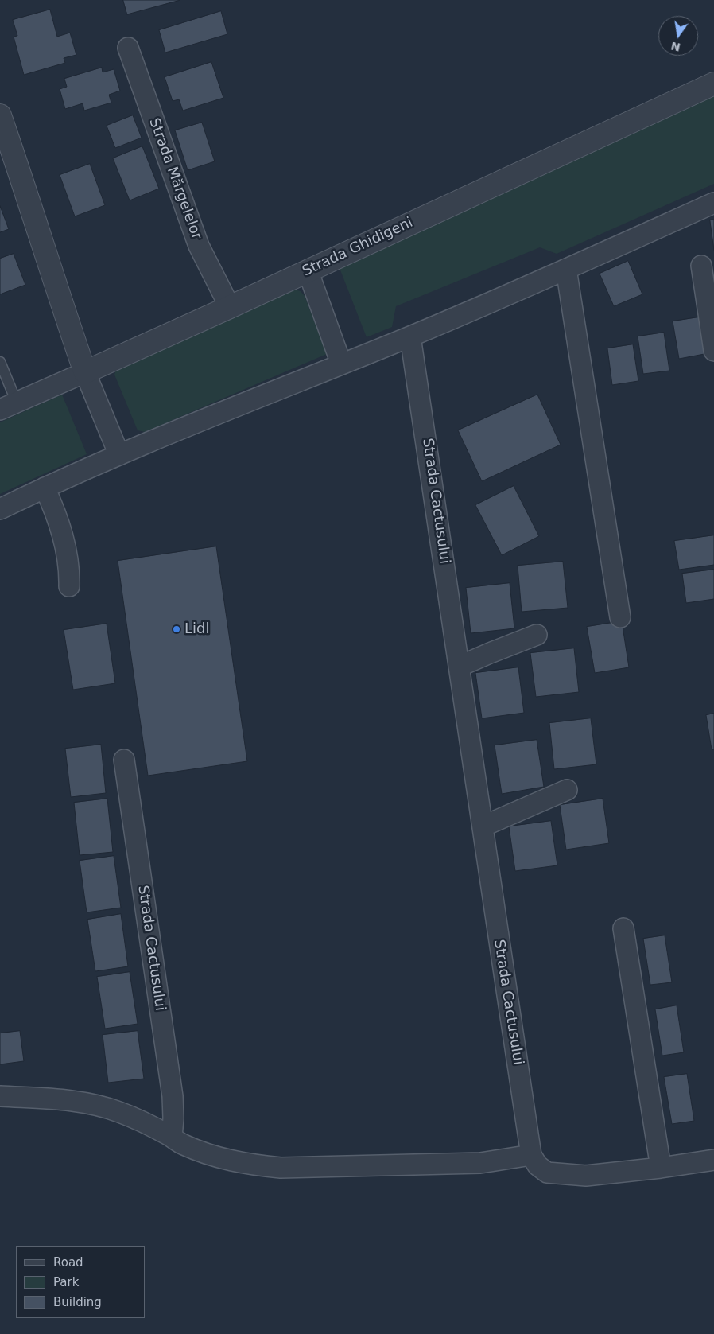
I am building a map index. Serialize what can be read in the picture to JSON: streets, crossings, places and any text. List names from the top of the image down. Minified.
{"streets":{"street":["Strada Mărgelelor","Strada Ghidigeni","Strada Cactusului"]},"crossings":[["Strada Mărgelelor","Strada Ghidigeni"]],"places":["Lidl"],"legend":["Road","Park","Building"],"north":"bottom"}
